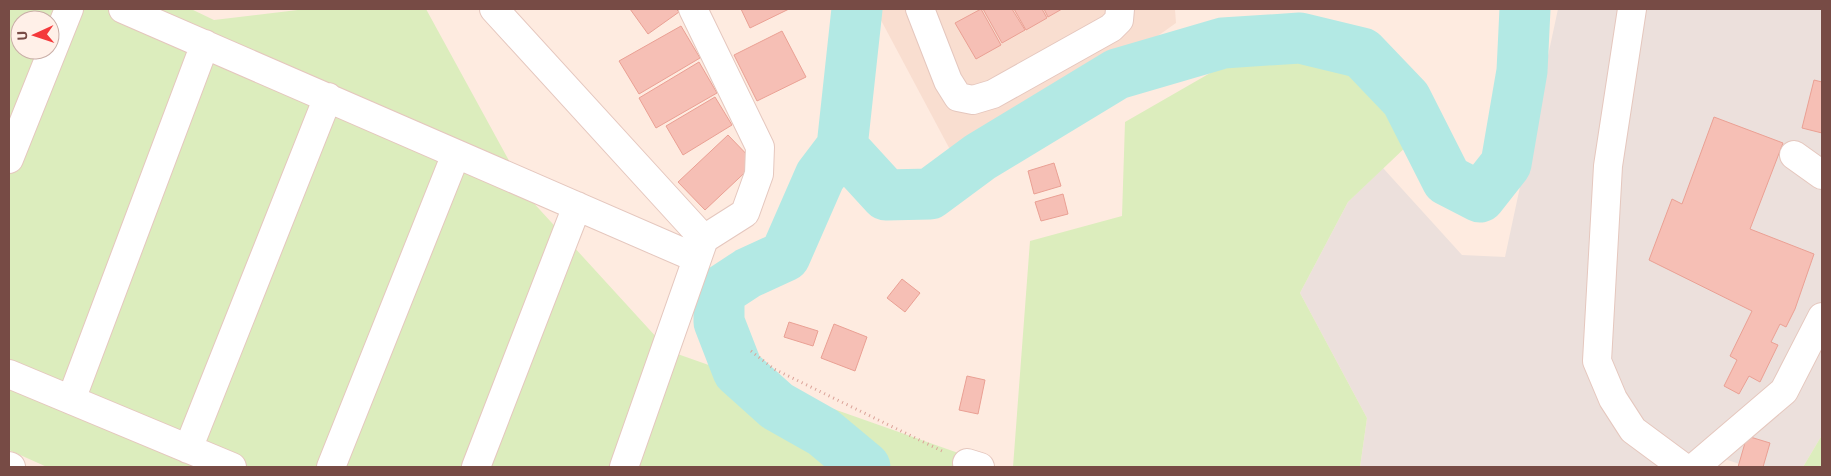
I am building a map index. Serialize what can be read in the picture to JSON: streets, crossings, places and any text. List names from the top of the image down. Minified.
{"north":"left"}
